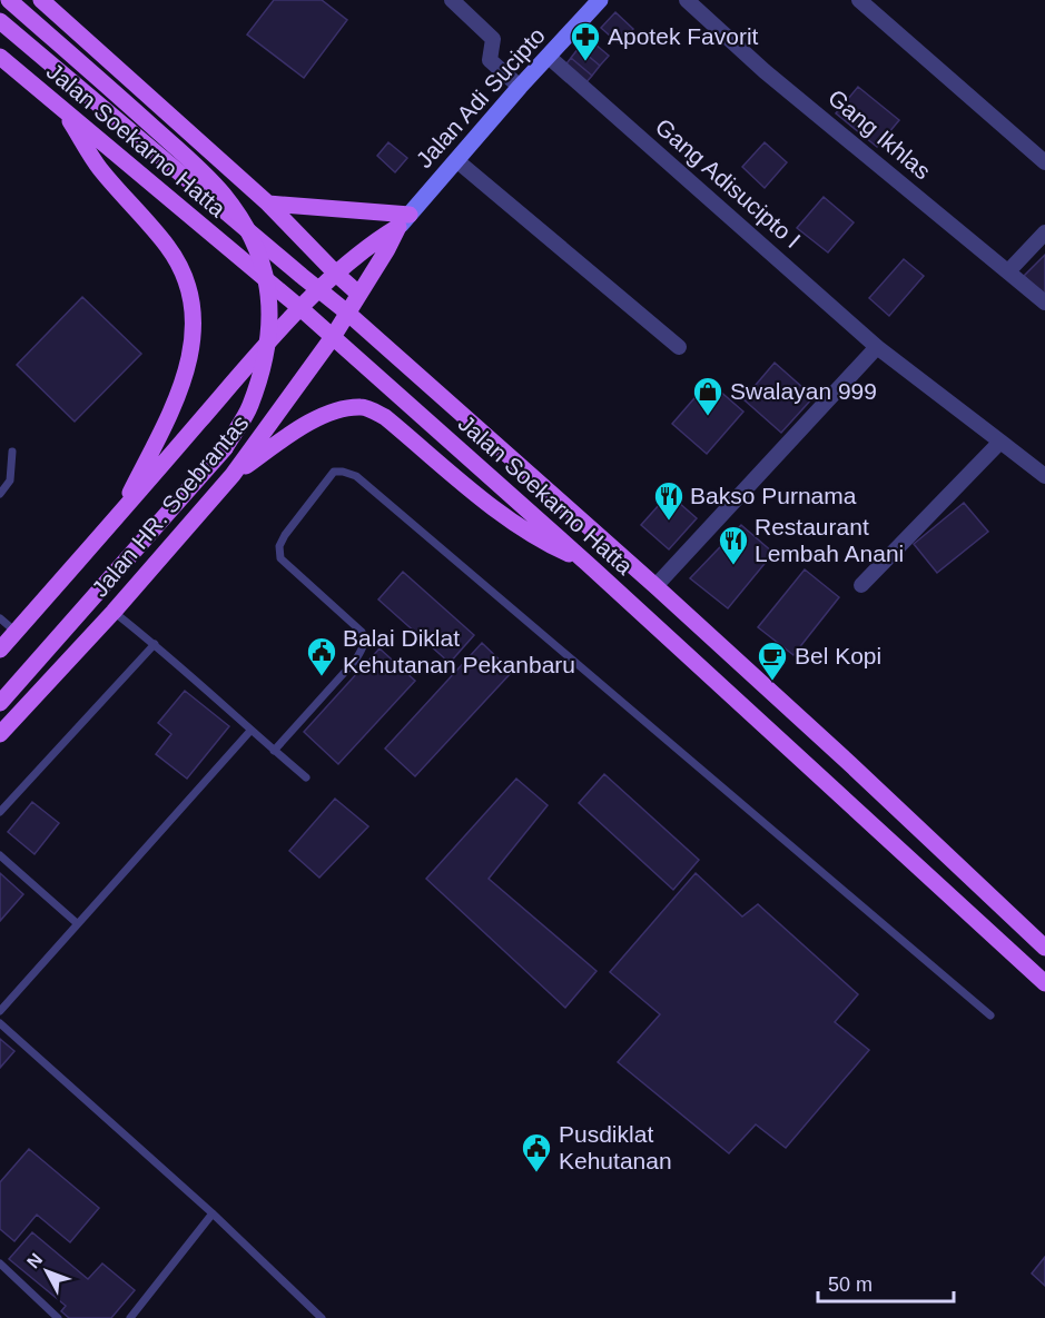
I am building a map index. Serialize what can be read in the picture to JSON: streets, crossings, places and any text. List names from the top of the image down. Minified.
{"streets":{"main road":["Jalan Adi Sucipto","Jalan Soekarno Hatta","Jalan HR. Soebrantas"],"street":["Gang Ikhlas","Gang Adisucipto I"]},"crossings":[["Jalan Adi Sucipto","Gang Adisucipto I"],["Jalan Adi Sucipto","Jalan HR. Soebrantas"],["Jalan Soekarno Hatta","Jalan HR. Soebrantas"]],"places":{"pharmacy":["Apotek Favorit"],"shop":["Swalayan 999"],"restaurant":["Bakso Purnama","Restaurant Lembah Anani"],"public building":["Balai Diklat Kehutanan Pekanbaru","Pusdiklat Kehutanan"],"cafe":["Bel Kopi"]},"scale_bar":"50 m","north":"top left"}
